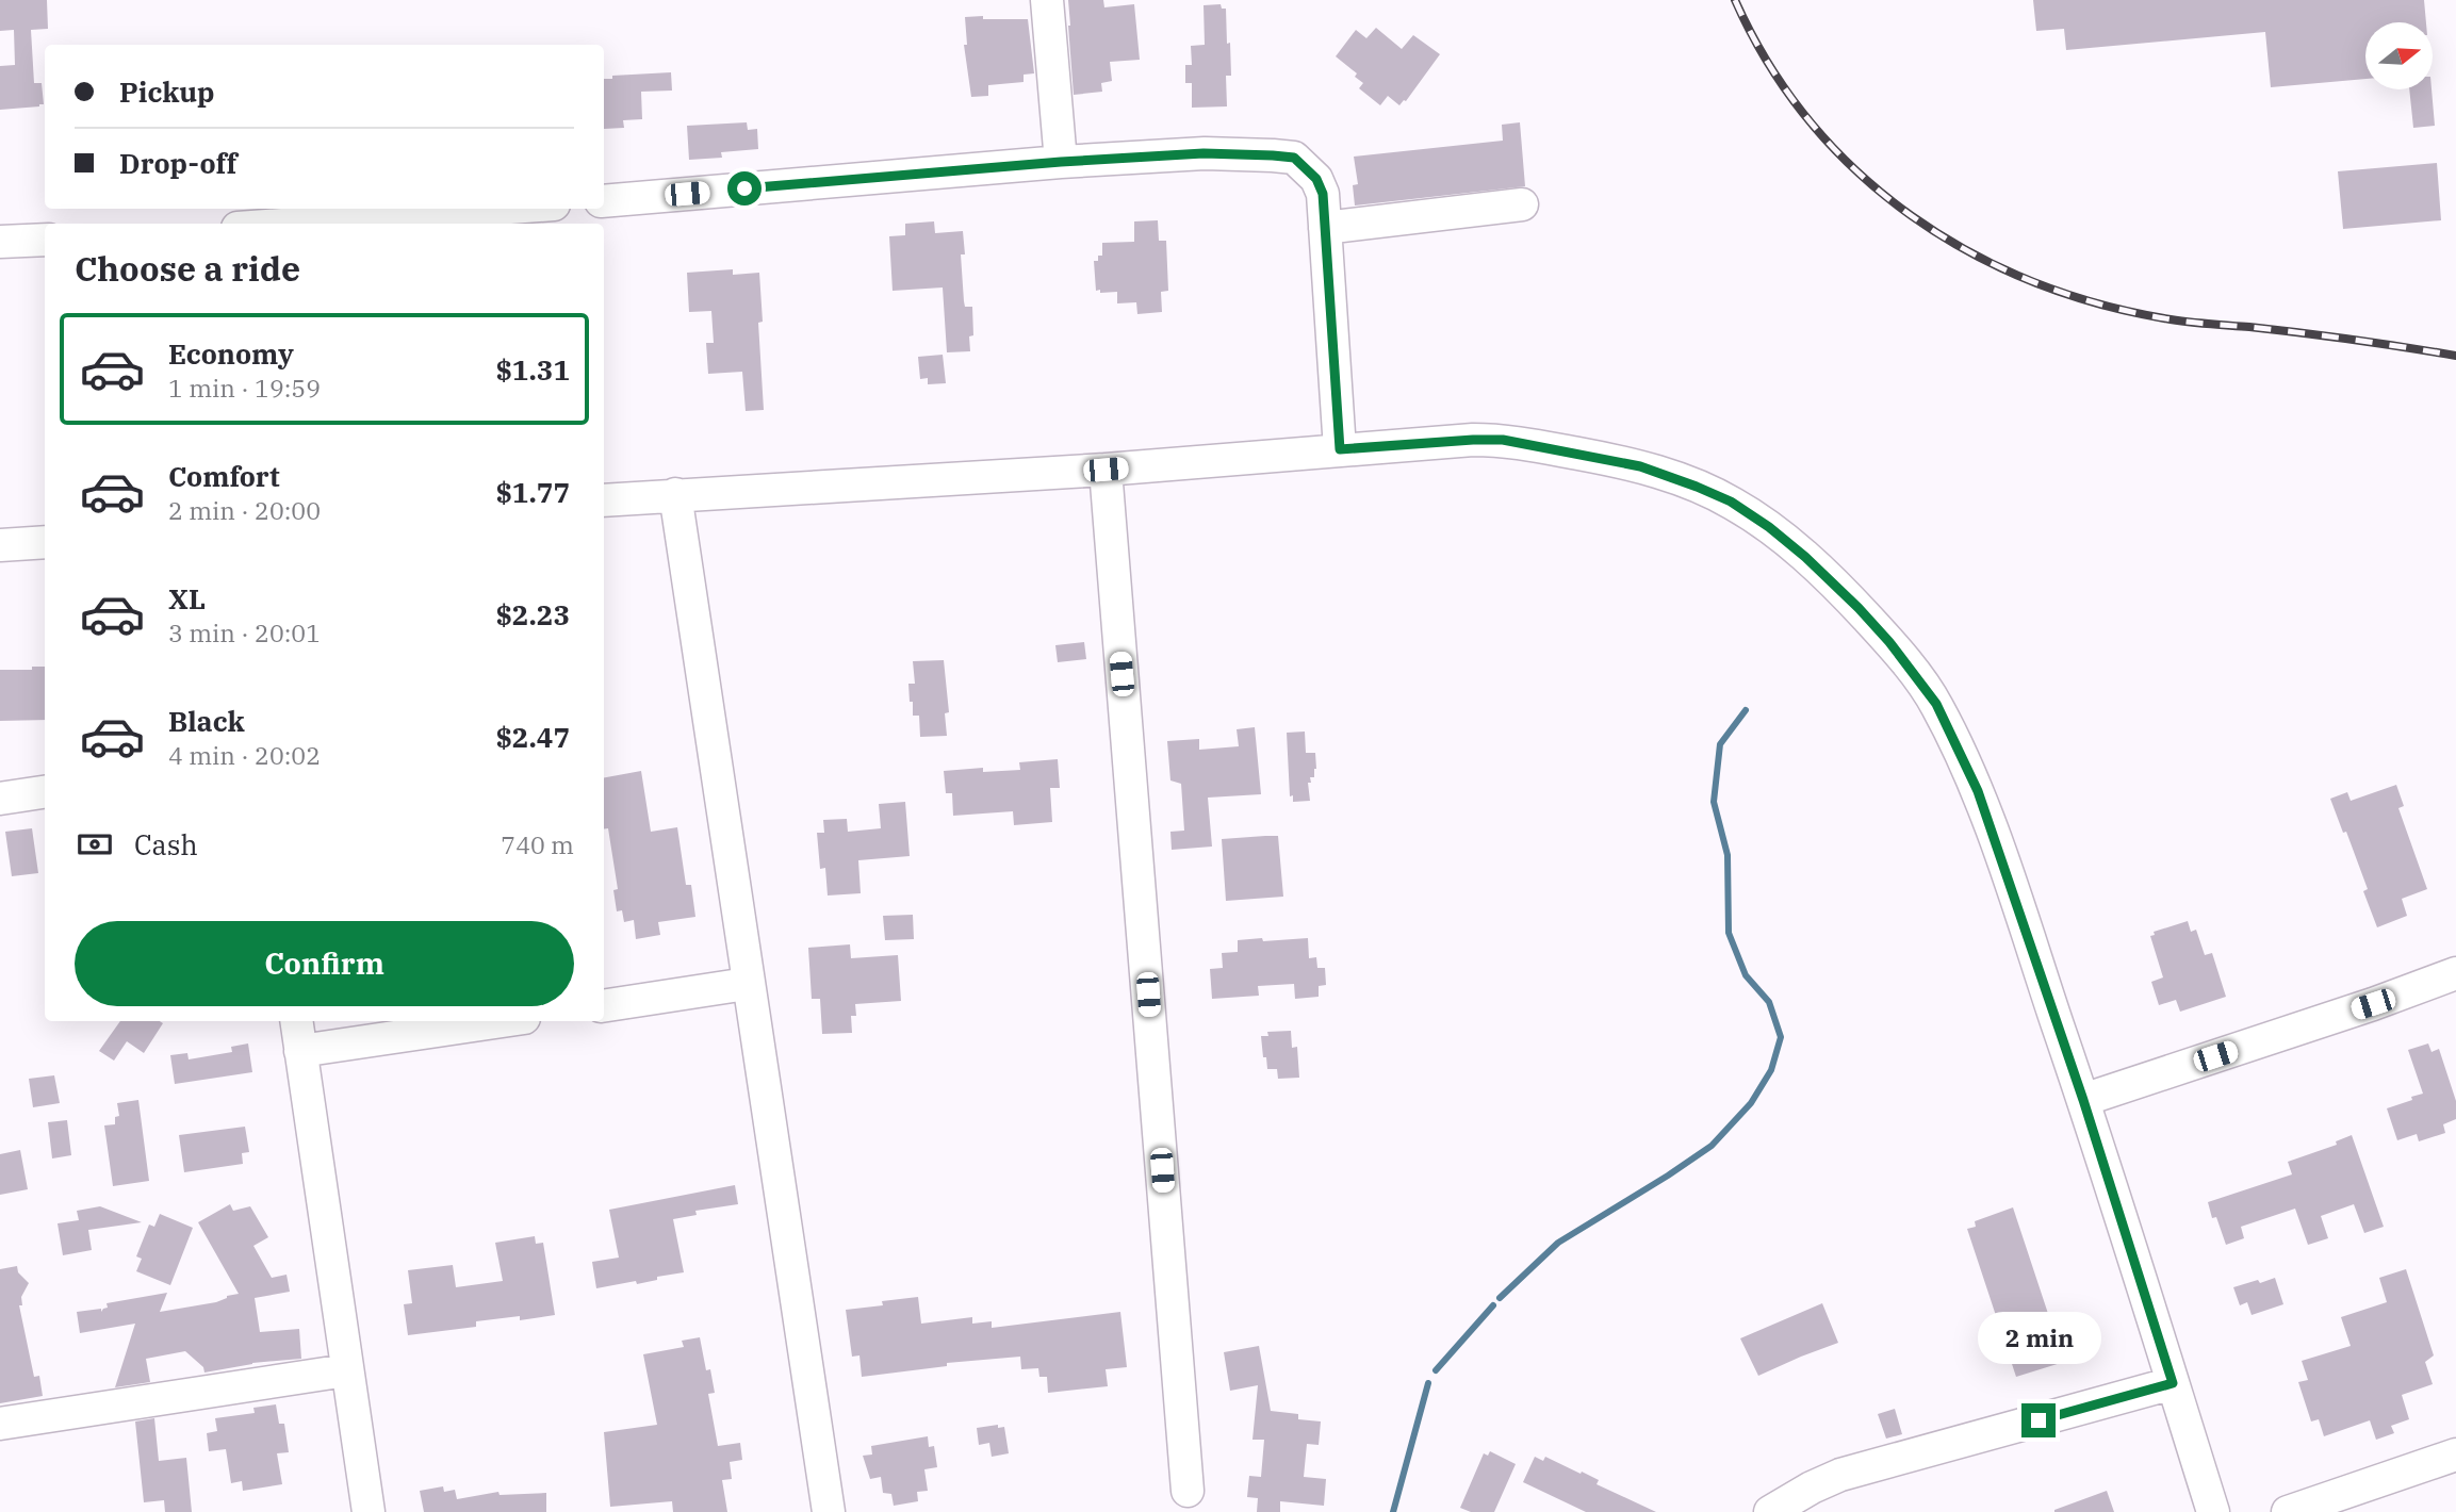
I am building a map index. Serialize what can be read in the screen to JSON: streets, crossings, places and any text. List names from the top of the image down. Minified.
{"north":"right","page":{"banner":["Pickup","Drop-off"],"heading":"Choose a ride","list":[{"name":"Economy","note":"1 min · 19:59","value":"$1.31"},{"name":"Comfort","note":"2 min · 20:00","value":"$1.77"},{"name":"XL","note":"3 min · 20:01","value":"$2.23"},{"name":"Black","note":"4 min · 20:02","value":"$2.47"}],"pay":["Cash","740 m"],"buttons":"Confirm","bubble":"2 min"}}
